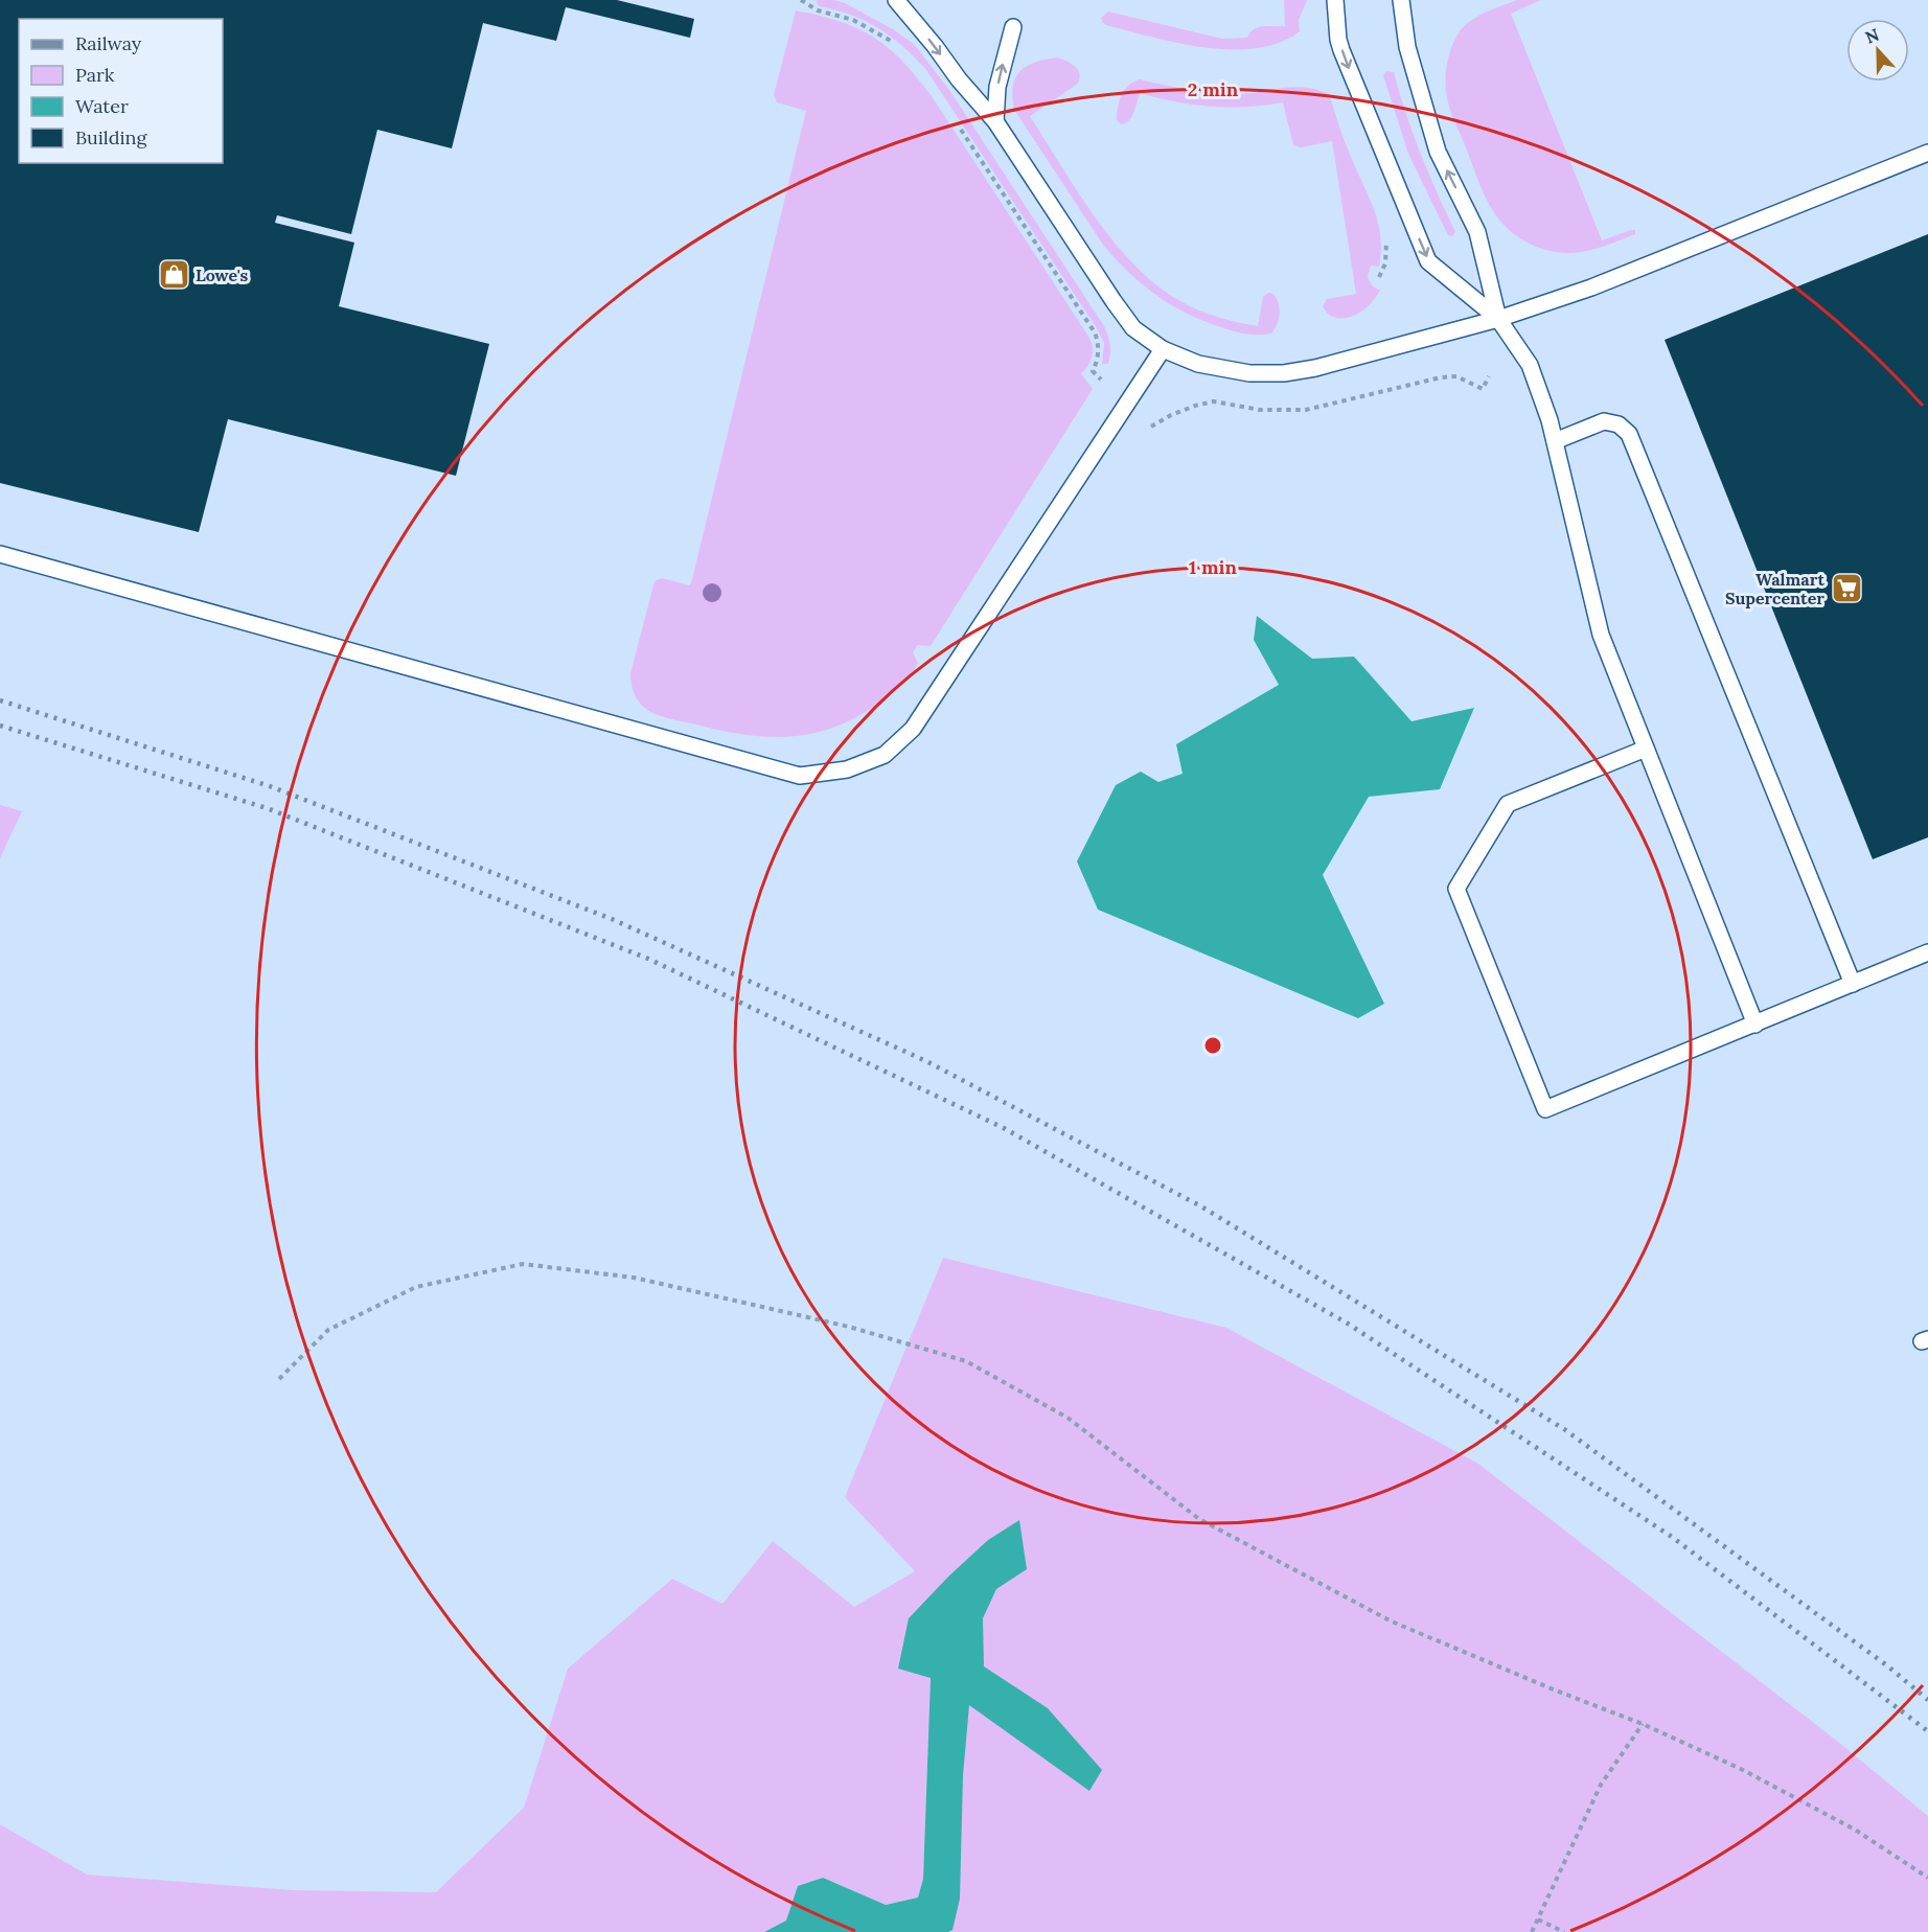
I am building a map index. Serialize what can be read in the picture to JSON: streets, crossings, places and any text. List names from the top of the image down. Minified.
{"places":{"shop":["Lowe's"],"supermarket":["Walmart Supercenter"]},"legend":["Railway","Park","Water","Building"],"north":"top","rings":["2 min","1 min"]}
